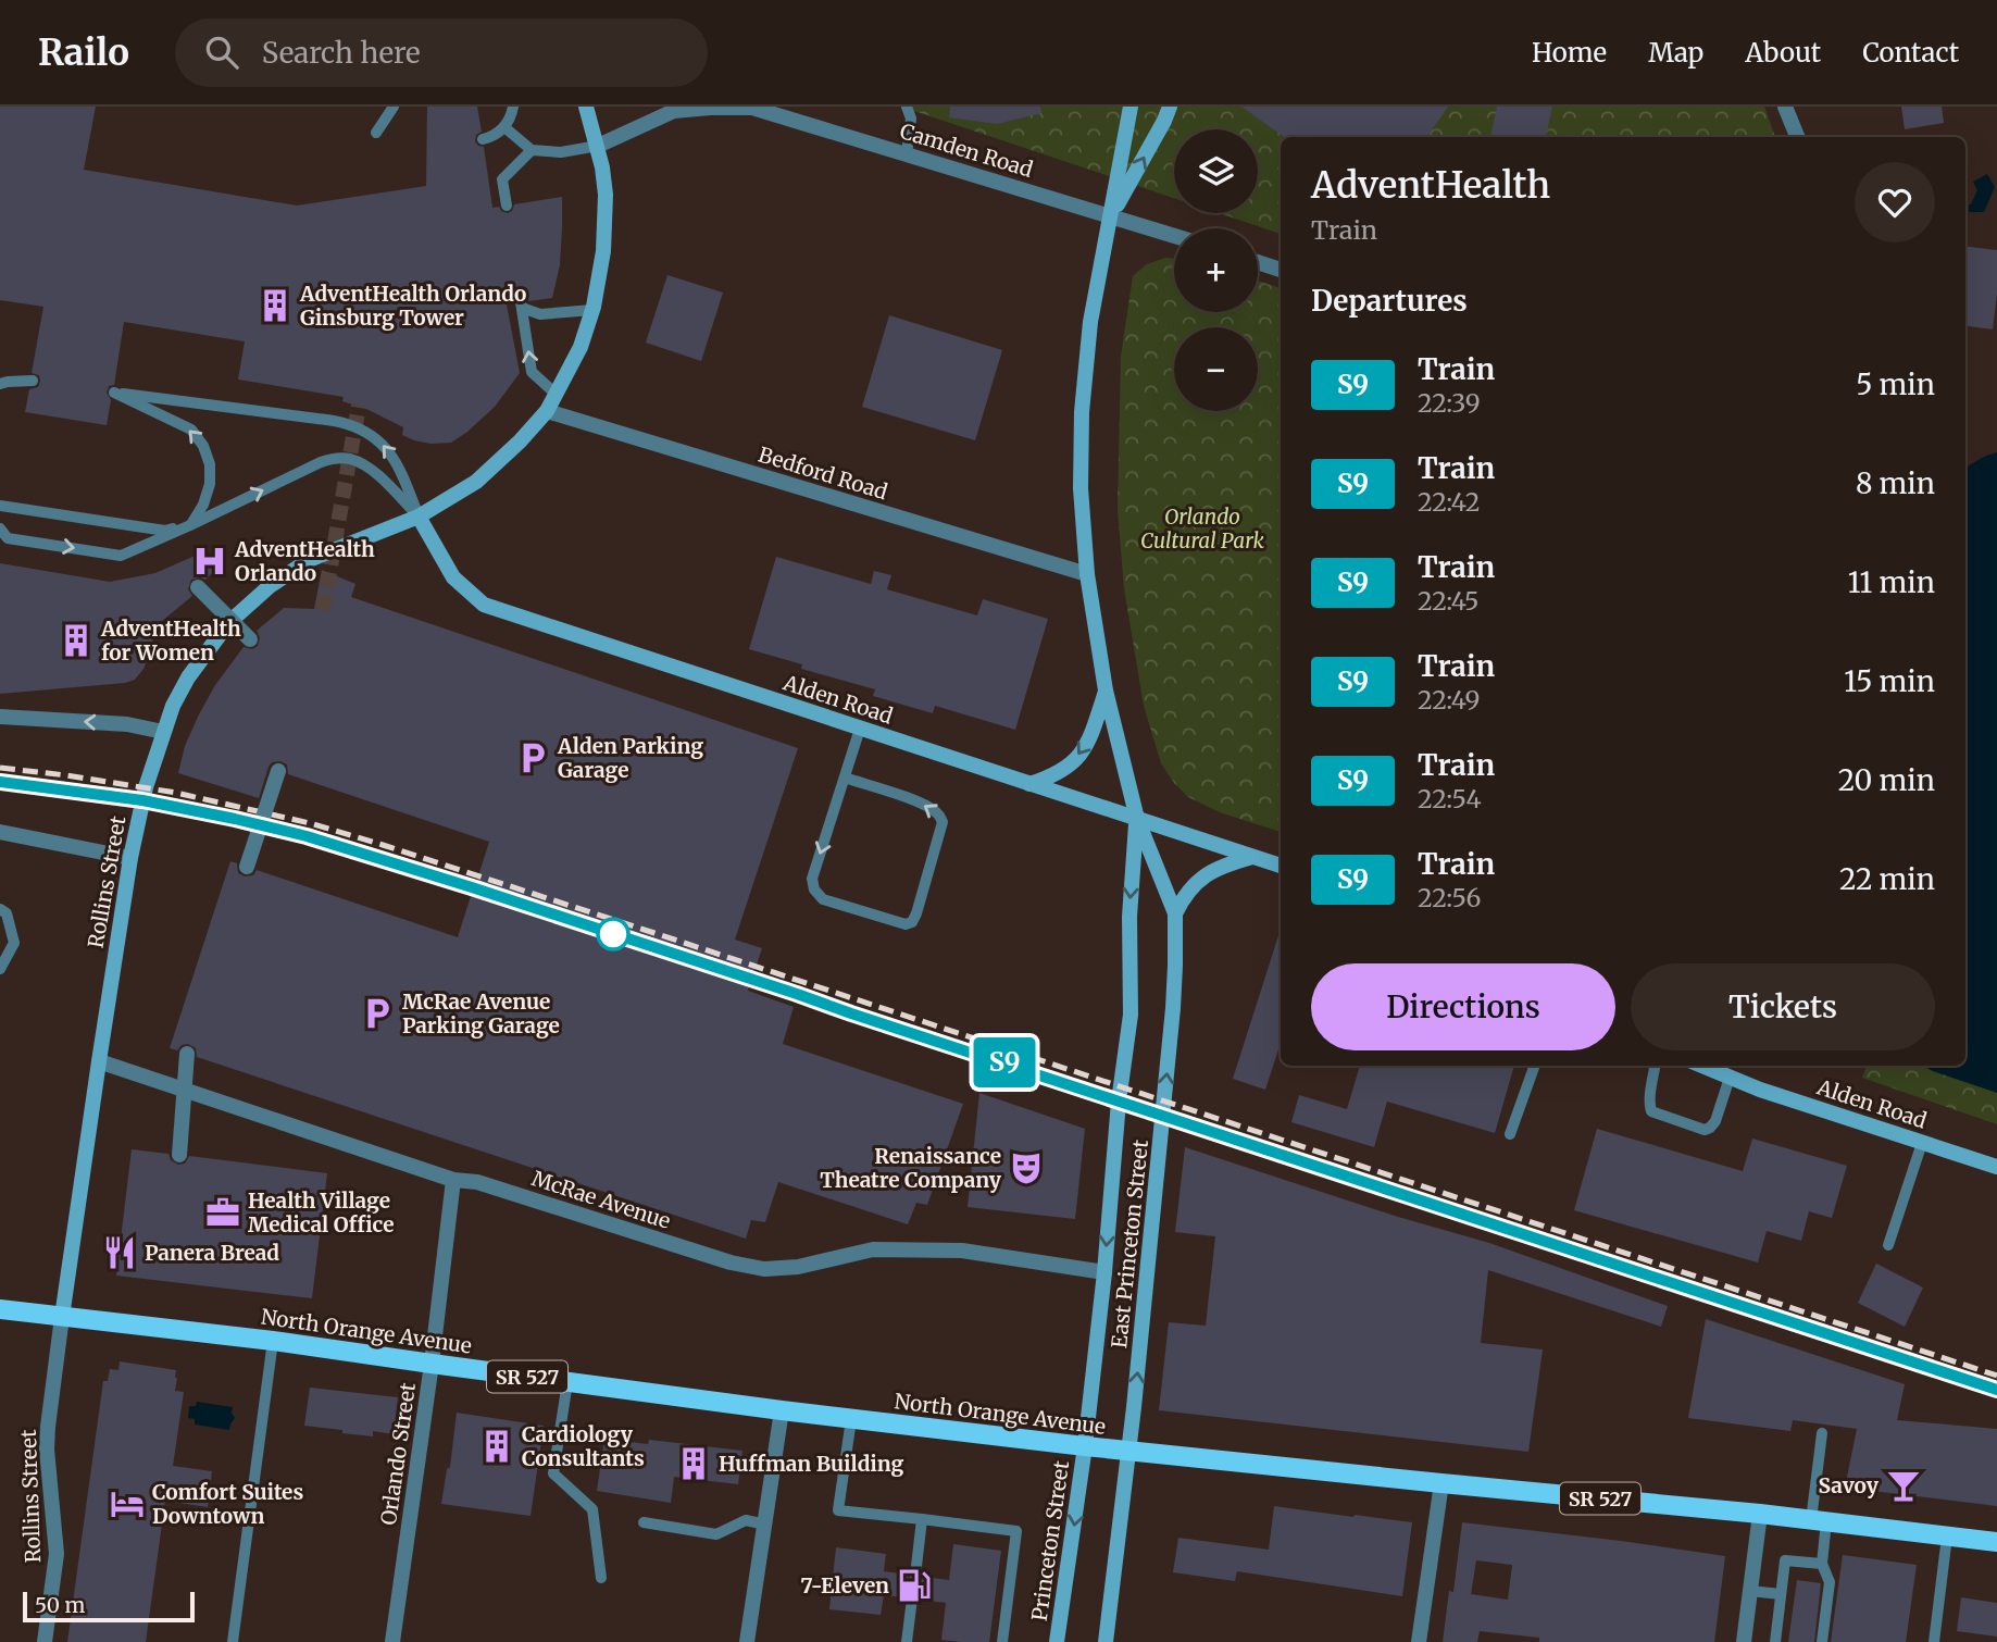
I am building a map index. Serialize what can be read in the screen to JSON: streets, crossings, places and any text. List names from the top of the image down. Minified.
{"streets":{"main road":["North Orange Avenue","SR 527"],"street":["Camden Road","Bedford Road","Alden Road","Rollins Street","McRae Avenue","East Princeton Street","Orlando Street","Princeton Street"]},"crossings":[["Camden Road","Rollins Street"],["Camden Road","East Princeton Street"],["Bedford Road","Rollins Street"],["Bedford Road","East Princeton Street"],["Alden Road","Rollins Street"],["Alden Road","East Princeton Street"],["Rollins Street","McRae Avenue"],["Rollins Street","North Orange Avenue"],["McRae Avenue","East Princeton Street"],["McRae Avenue","Orlando Street"],["East Princeton Street","North Orange Avenue"],["East Princeton Street","Princeton Street"],["North Orange Avenue","Orlando Street"],["North Orange Avenue","Princeton Street"]],"parks":["Orlando Cultural Park"],"places":{"building":["AdventHealth Orlando Ginsburg Tower","AdventHealth for Women","Cardiology Consultants","Huffman Building"],"hospital":["AdventHealth Orlando"],"parking":["Alden Parking Garage","McRae Avenue Parking Garage"],"theatre":["Renaissance Theatre Company"],"office":["Health Village Medical Office"],"restaurant":["Panera Bread"],"bar":["Savoy"],"hotel":["Comfort Suites Downtown"],"fuel station":["7-Eleven"]},"scale_bar":"50 m","page":{"header":"Railo","search":"Search here","nav":["Home","Map","About","Contact"],"on_map":"S9","map_buttons":["+","−"],"heading":[["AdventHealth","Train"],"Departures"],"list":[{"mark":"S9","name":"Train","note":"22:39","value":"5 min"},{"mark":"S9","name":"Train","note":"22:42","value":"8 min"},{"mark":"S9","name":"Train","note":"22:45","value":"11 min"},{"mark":"S9","name":"Train","note":"22:49","value":"15 min"},{"mark":"S9","name":"Train","note":"22:54","value":"20 min"},{"mark":"S9","name":"Train","note":"22:56","value":"22 min"}],"buttons":["Directions","Tickets"],"scale":"50 m"}}
